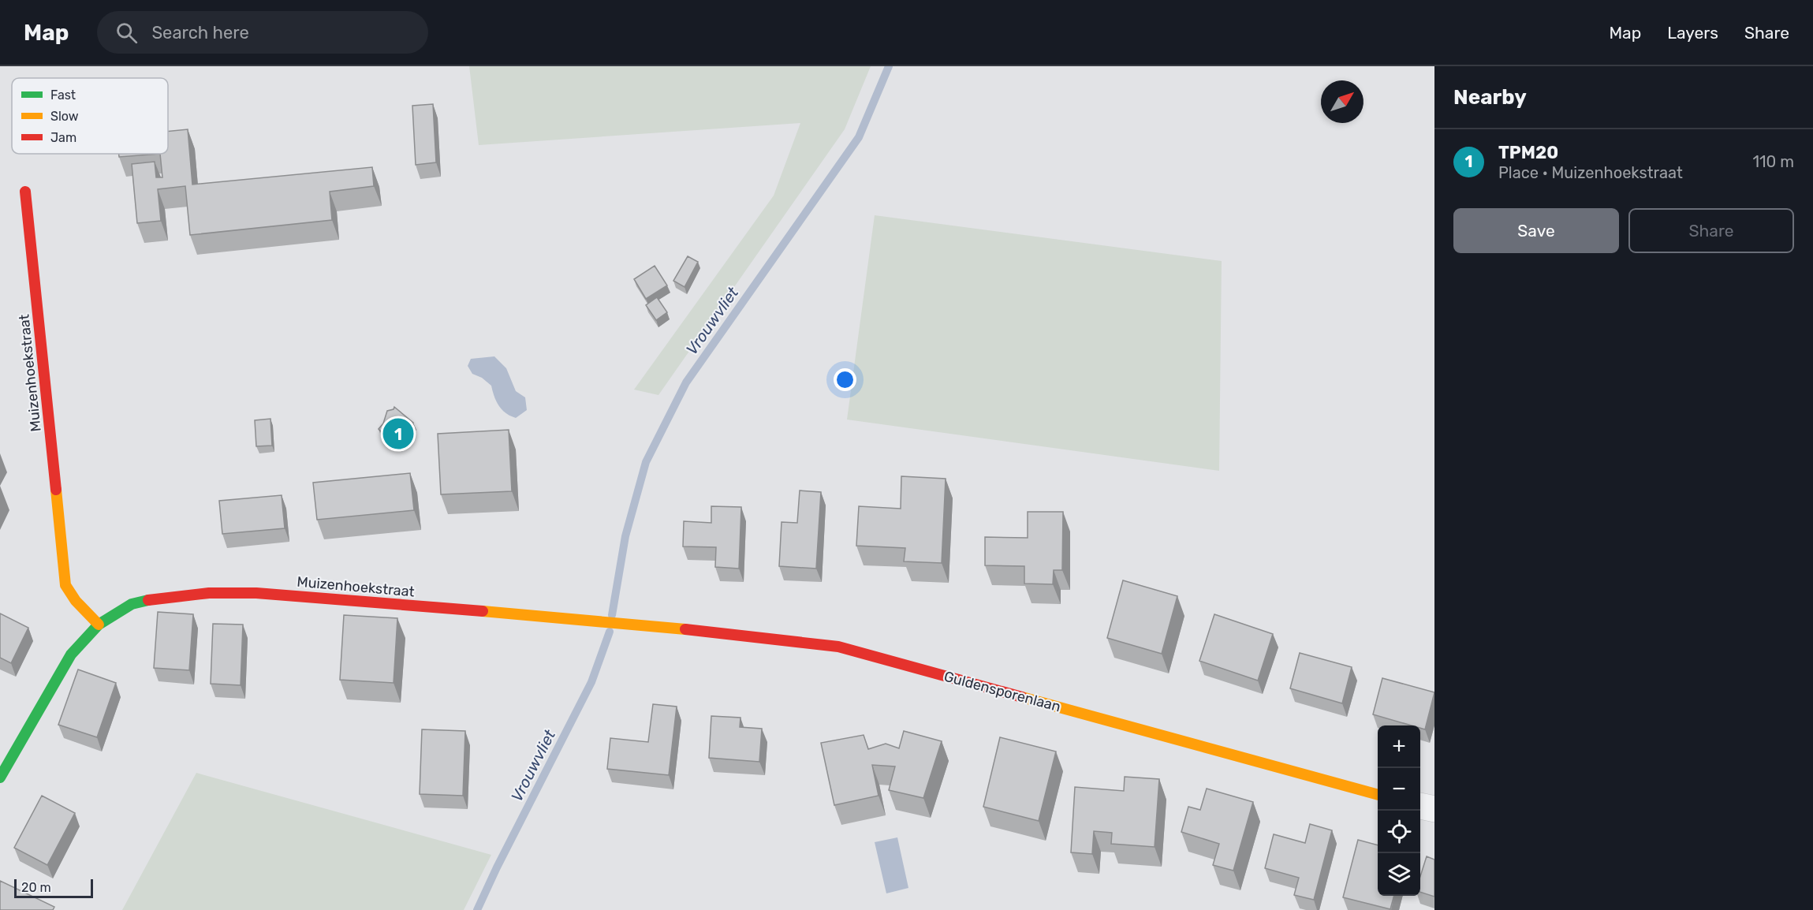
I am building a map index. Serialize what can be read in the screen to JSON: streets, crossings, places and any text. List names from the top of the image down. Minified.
{"streets":{"street":["Muizenhoekstraat","Guldensporenlaan"]},"crossings":[["Muizenhoekstraat","Guldensporenlaan"]],"water":["Vrouwvliet"],"legend":["Fast","Slow","Jam"],"scale_bar":"20 m","north":"top right","page":{"header":"Map","search":"Search here","nav":["Map","Layers","Share"],"heading":"Nearby","list":[{"mark":"1","name":"TPM20","note":"Place · Muizenhoekstraat","value":"110 m"}],"buttons":["Save","Share"],"pins":"1","map_buttons":["+","−"],"scale":"20 m"}}
